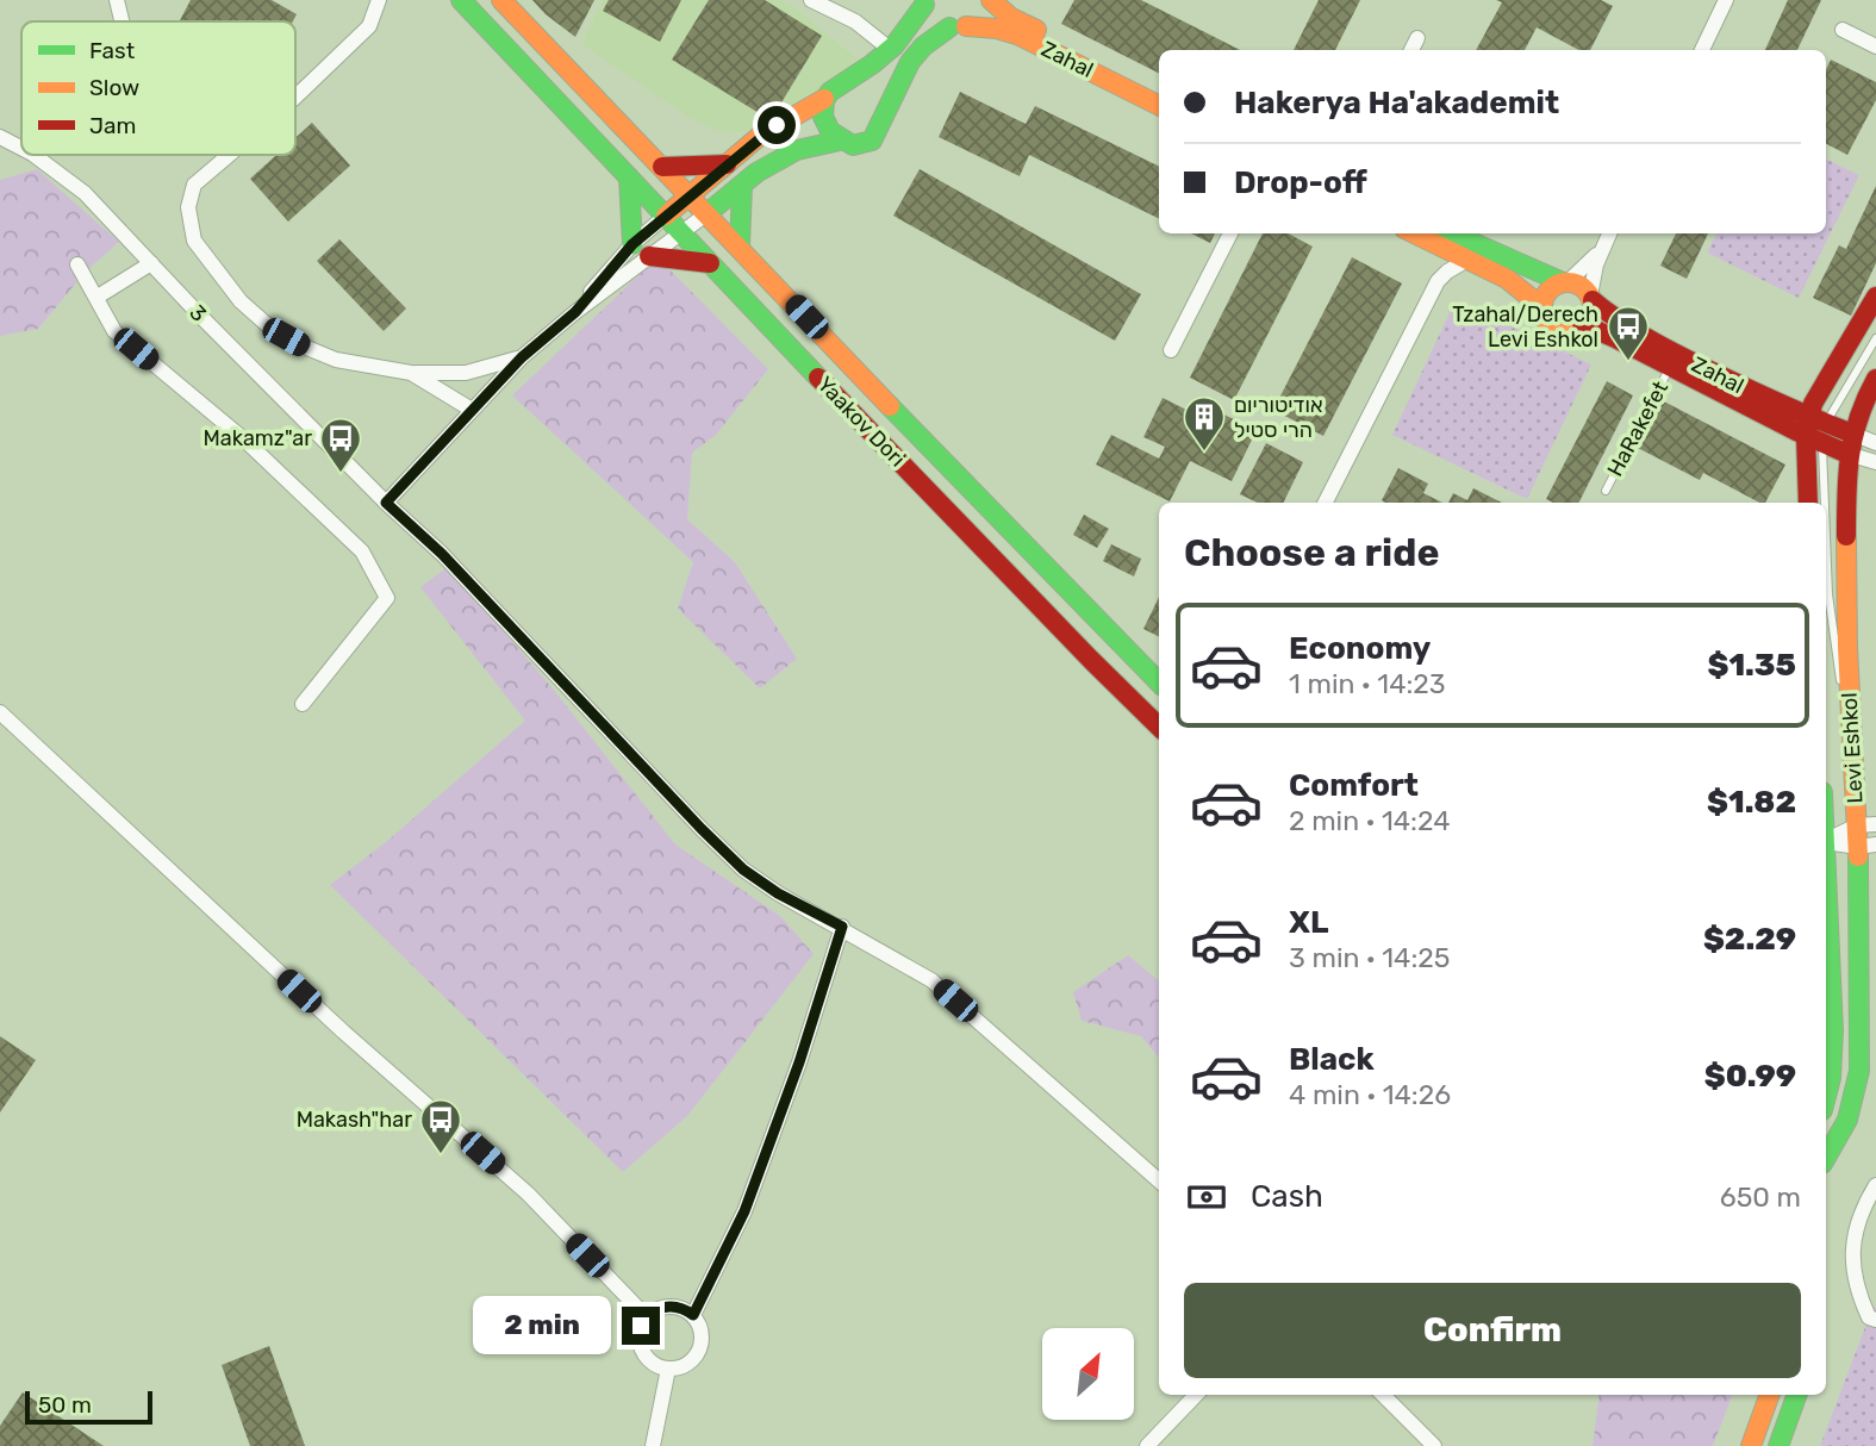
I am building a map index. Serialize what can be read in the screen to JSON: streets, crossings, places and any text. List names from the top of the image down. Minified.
{"streets":{"main road":["Zahal","Yaakov Dori","Levi Eshkol"],"street":["3"],"lane":["HaRakefet"]},"crossings":[["Zahal","HaRakefet"],["Zahal","Levi Eshkol"]],"places":{"bus stop":["Tzahal/Derech Levi Eshkol","Makamz\"ar","Makash\"har"],"building":["אודיטוריום הרי סטיל"]},"legend":["Fast","Slow","Jam"],"scale_bar":"50 m","north":"top right","page":{"banner":["Hakerya Ha'akademit","Drop-off"],"heading":"Choose a ride","list":[{"name":"Economy","note":"1 min · 14:23","value":"$1.35"},{"name":"Comfort","note":"2 min · 14:24","value":"$1.82"},{"name":"XL","note":"3 min · 14:25","value":"$2.29"},{"name":"Black","note":"4 min · 14:26","value":"$0.99"}],"pay":["Cash","650 m"],"buttons":"Confirm","bubble":"2 min","scale":"50 m"}}
